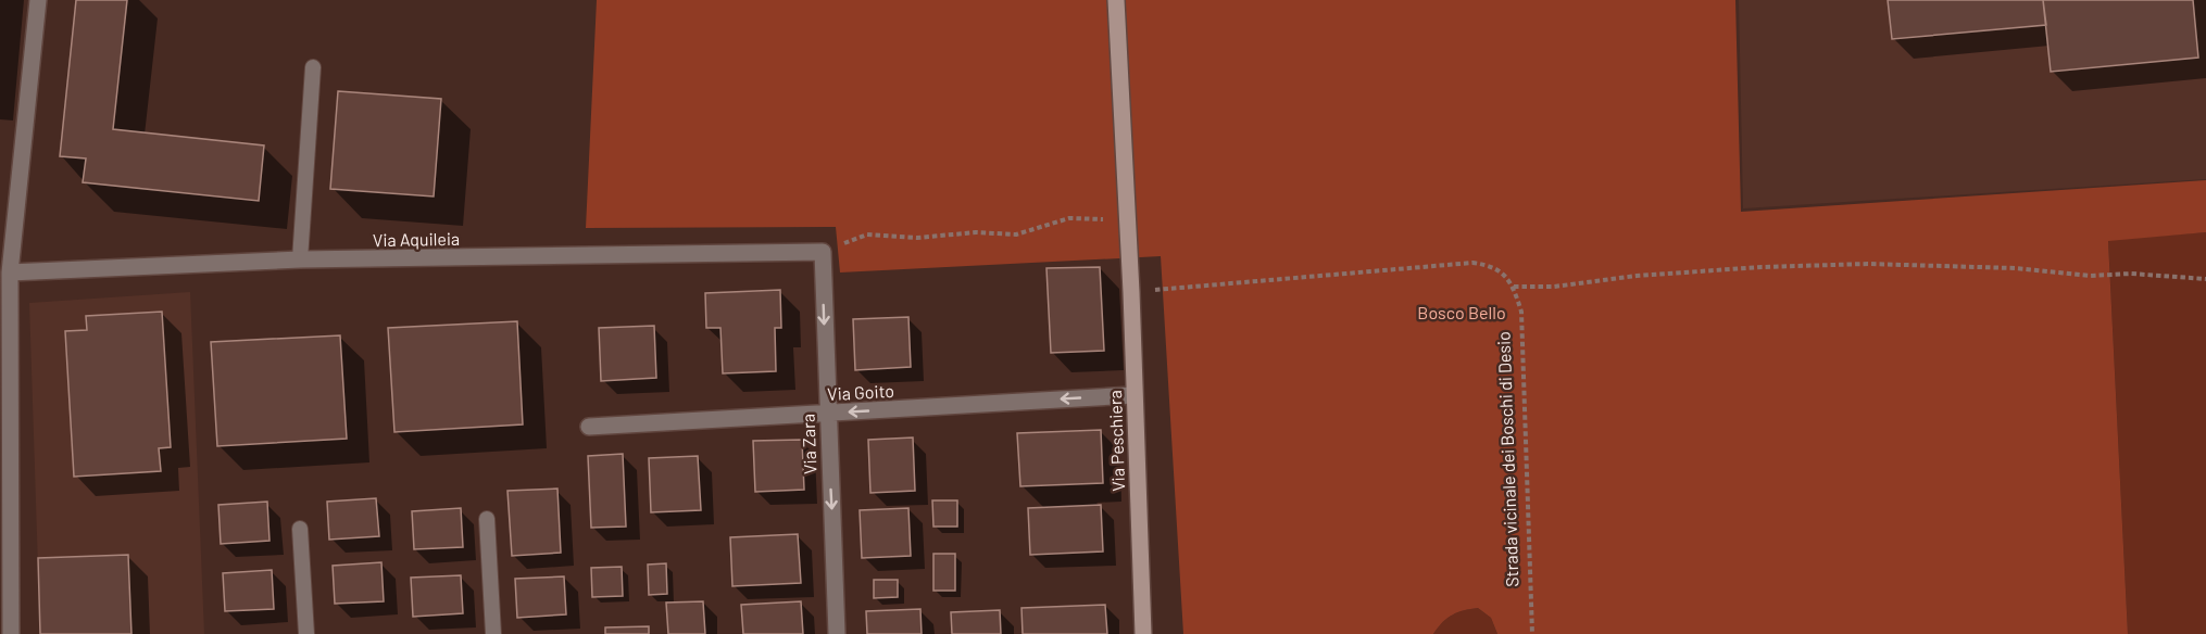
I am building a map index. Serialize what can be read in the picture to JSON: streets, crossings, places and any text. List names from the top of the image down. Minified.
{"streets":{"street":["Via Aquileia","Via Goito","Via Peschiera","Via Zara"],"path":["Strada vicinale dei Boschi di Desio"]},"crossings":[["Via Aquileia","Via Zara"],["Via Goito","Via Peschiera"],["Via Goito","Via Zara"]],"one_way":["Via Goito","Via Zara"],"parks":["Bosco Bello"]}
